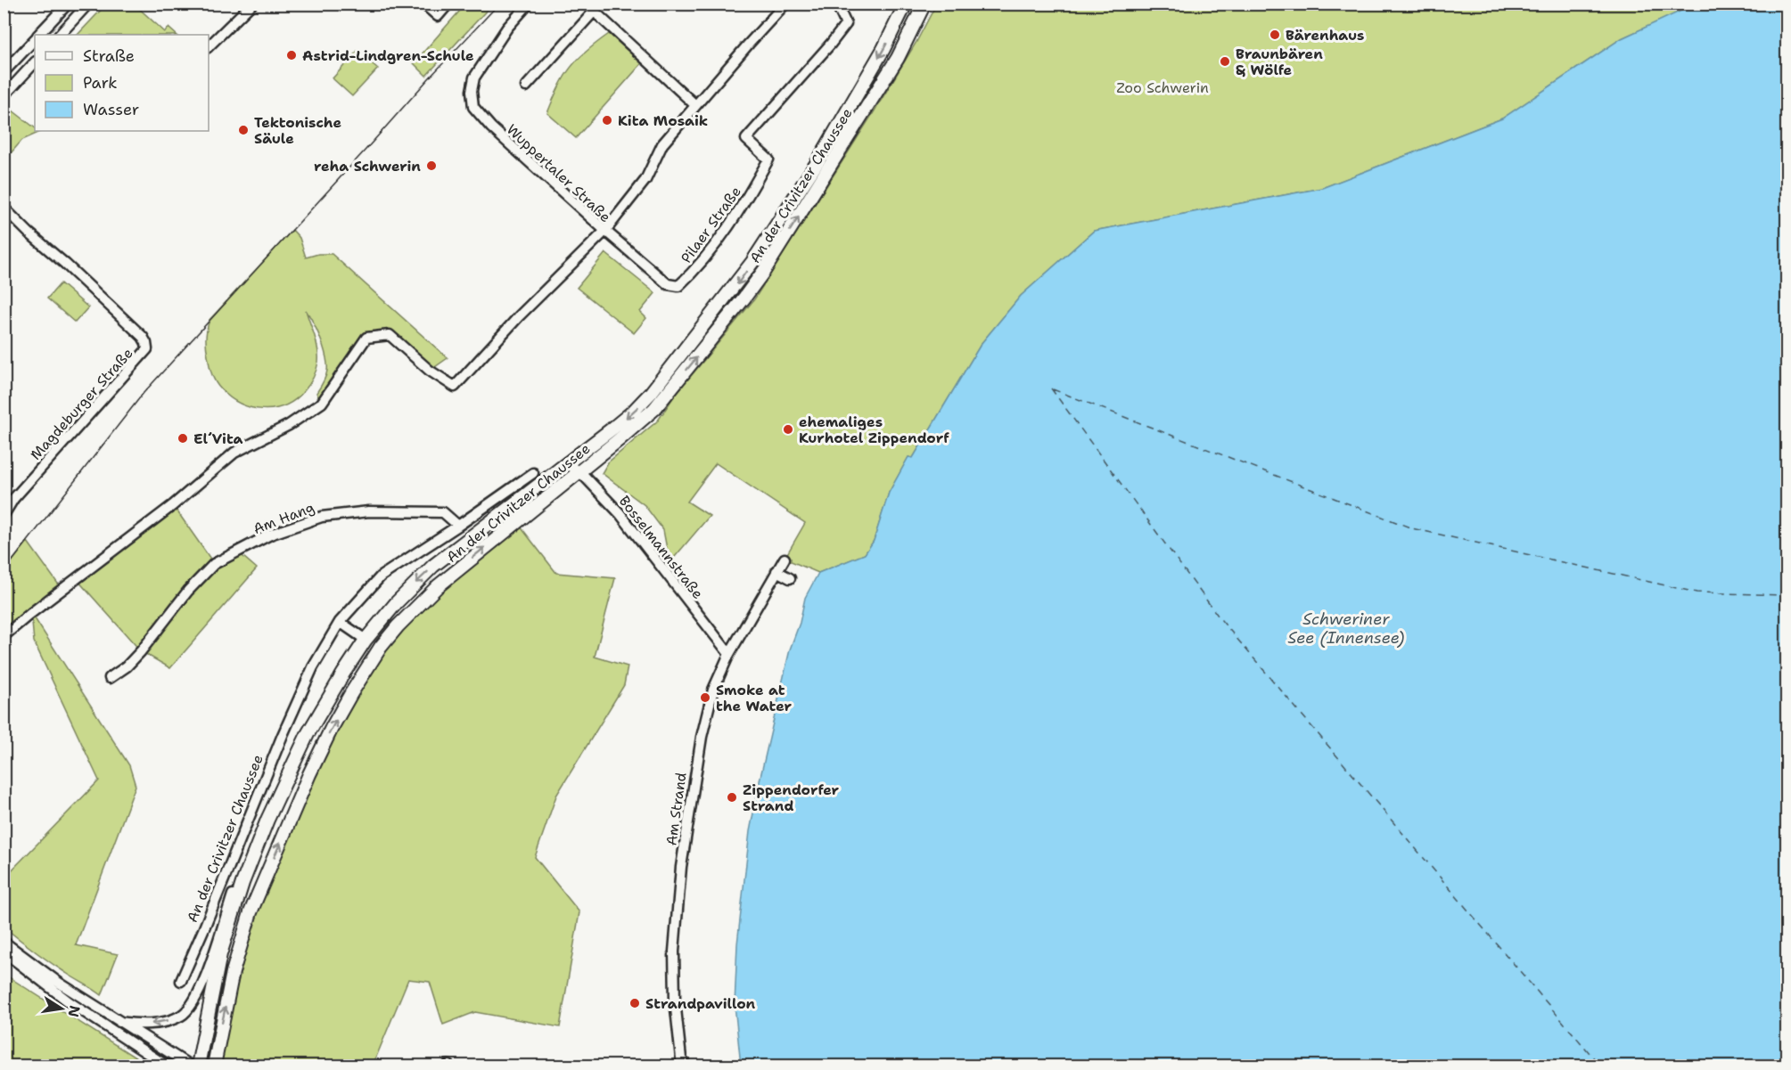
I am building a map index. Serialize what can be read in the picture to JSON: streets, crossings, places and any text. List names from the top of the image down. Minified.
{"streets":{"main road":["An der Crivitzer Chaussee"],"street":["Wuppertaler Straße","Pilaer Straße","Magdeburger Straße","Am Hang","Bosselmannstraße","Am Strand"]},"crossings":[["Wuppertaler Straße","Pilaer Straße"],["An der Crivitzer Chaussee","Am Hang"],["An der Crivitzer Chaussee","Bosselmannstraße"],["Bosselmannstraße","Am Strand"]],"water":["Schweriner See (Innensee)"],"parks":["Zoo Schwerin"],"places":["Bärenhaus","Astrid-Lindgren-Schule","Braunbären & Wölfe","Kita Mosaik","Tektonische Säule","reha Schwerin","ehemaliges Kurhotel Zippendorf","El´Vita","Smoke at the Water","Zippendorfer Strand","Strandpavillon"],"legend":["Straße","Park","Wasser"],"north":"right"}
